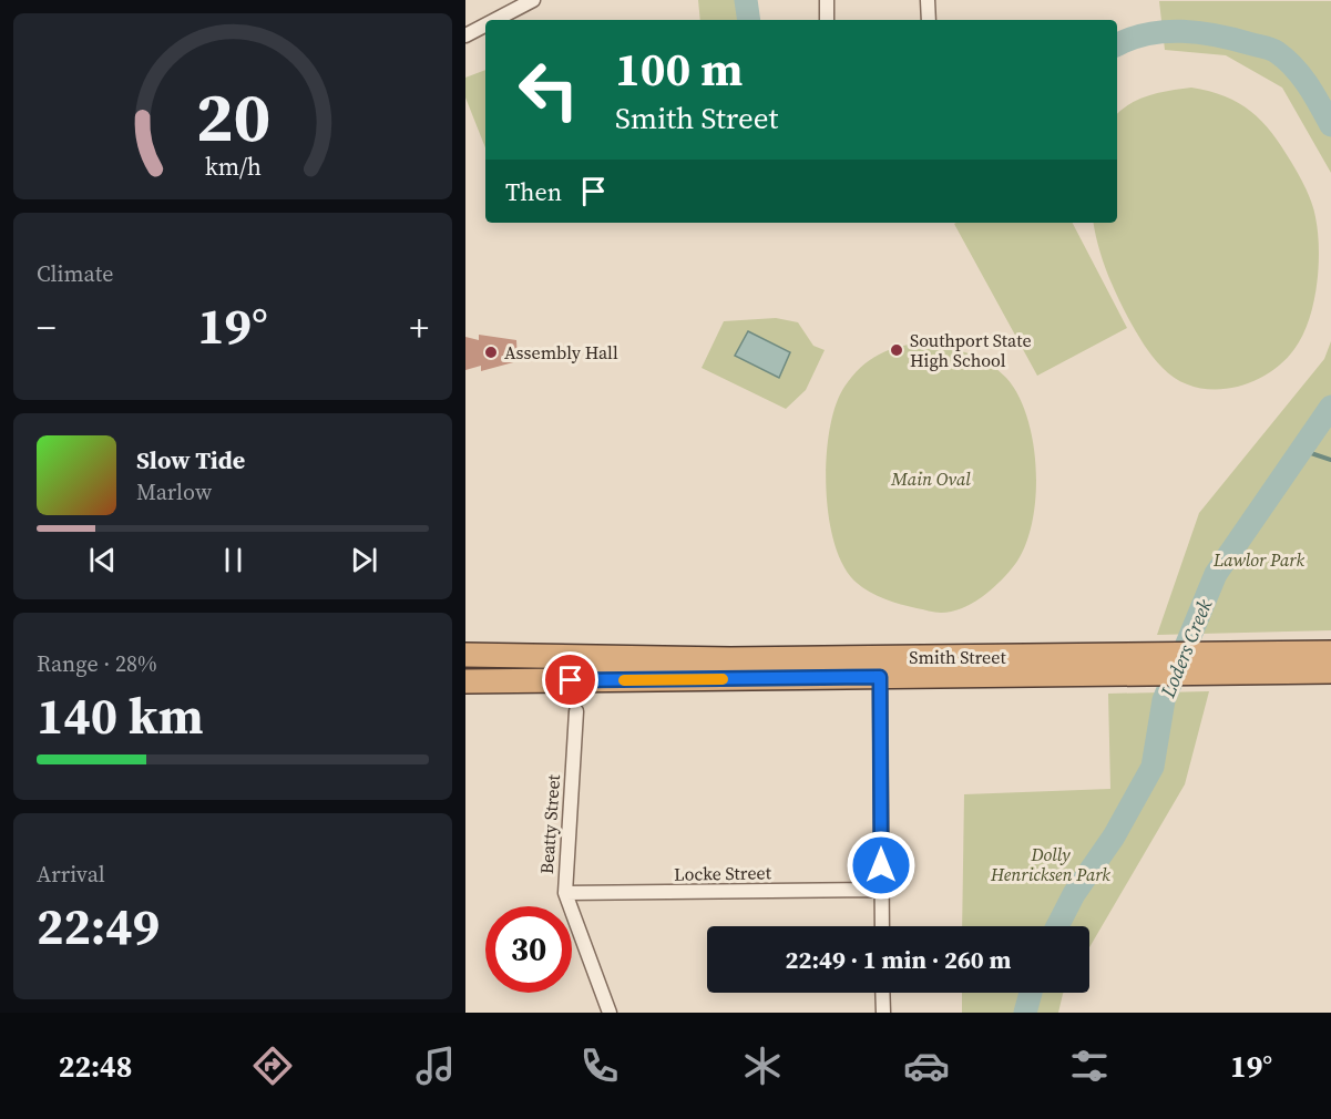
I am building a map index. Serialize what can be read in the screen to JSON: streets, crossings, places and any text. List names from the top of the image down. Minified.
{"streets":{"highway":["Smith Street"],"street":["Beatty Street","Locke Street"]},"crossings":[["Beatty Street","Locke Street"]],"water":["Loders Creek"],"parks":["Main Oval","Lawlor Park","Dolly Henricksen Park"],"places":["Southport State High School","Assembly Hall"],"page":{"turn":["100 m","Smith Street"],"then":"Then","tile":["Climate",["Range · 28%","140 km"],["Arrival","22:49"]],"heat":["−","19°","+"],"song":["Slow Tide","Marlow"],"limit":"30","trip":"22:49 · 1 min · 260 m","tabs":["22:48","19°"],"gauge":["20","km/h"]}}
